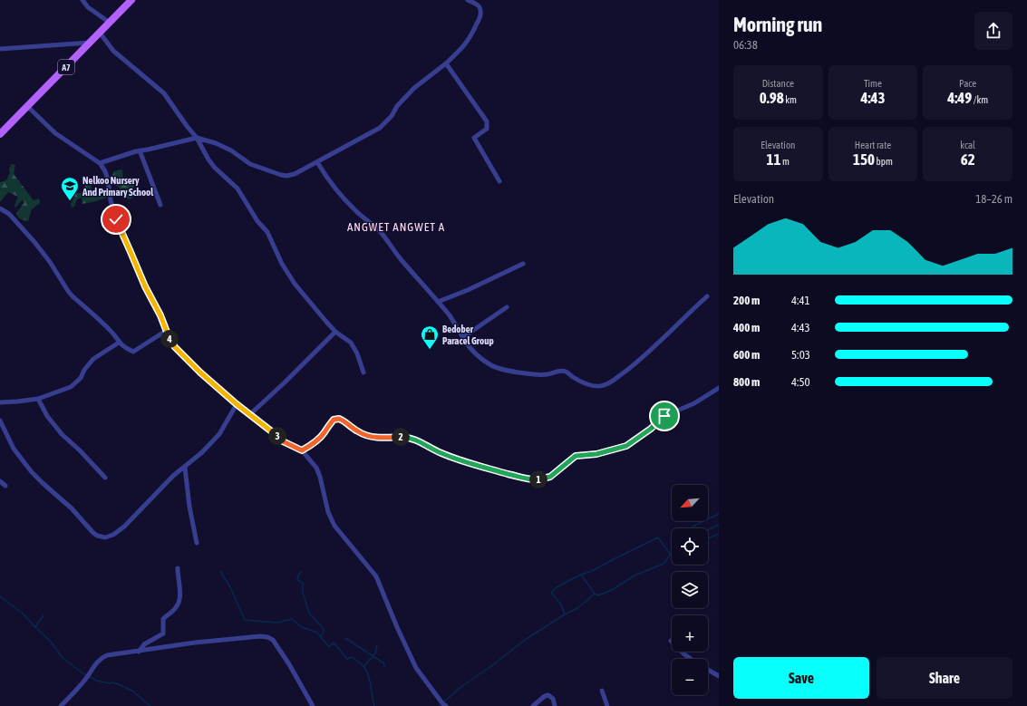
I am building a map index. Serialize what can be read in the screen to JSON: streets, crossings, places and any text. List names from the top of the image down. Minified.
{"streets":{"main road":["A7"]},"districts":["ANGWET ANGWET A"],"places":{"school or university":["Nelkoo Nursery And Primary School"],"shop":["Bedober Paracel Group"]},"north":"bottom left","page":{"heading":["Morning run","06:38"],"stats":[["Distance","0.98 km"],["Time","4:43"],["Pace","4:49 /km"],["Elevation","11 m"],["Heart rate","150 bpm"],["kcal","62"]],"chart":["Elevation","18–26 m"],"list":[{"name":"200 m","note":"4:41"},{"name":"400 m","note":"4:43"},{"name":"600 m","note":"5:03"},{"name":"800 m","note":"4:50"}],"pins":["4","3","2","1"],"map_buttons":["+","−"],"buttons":["Save","Share"]}}
